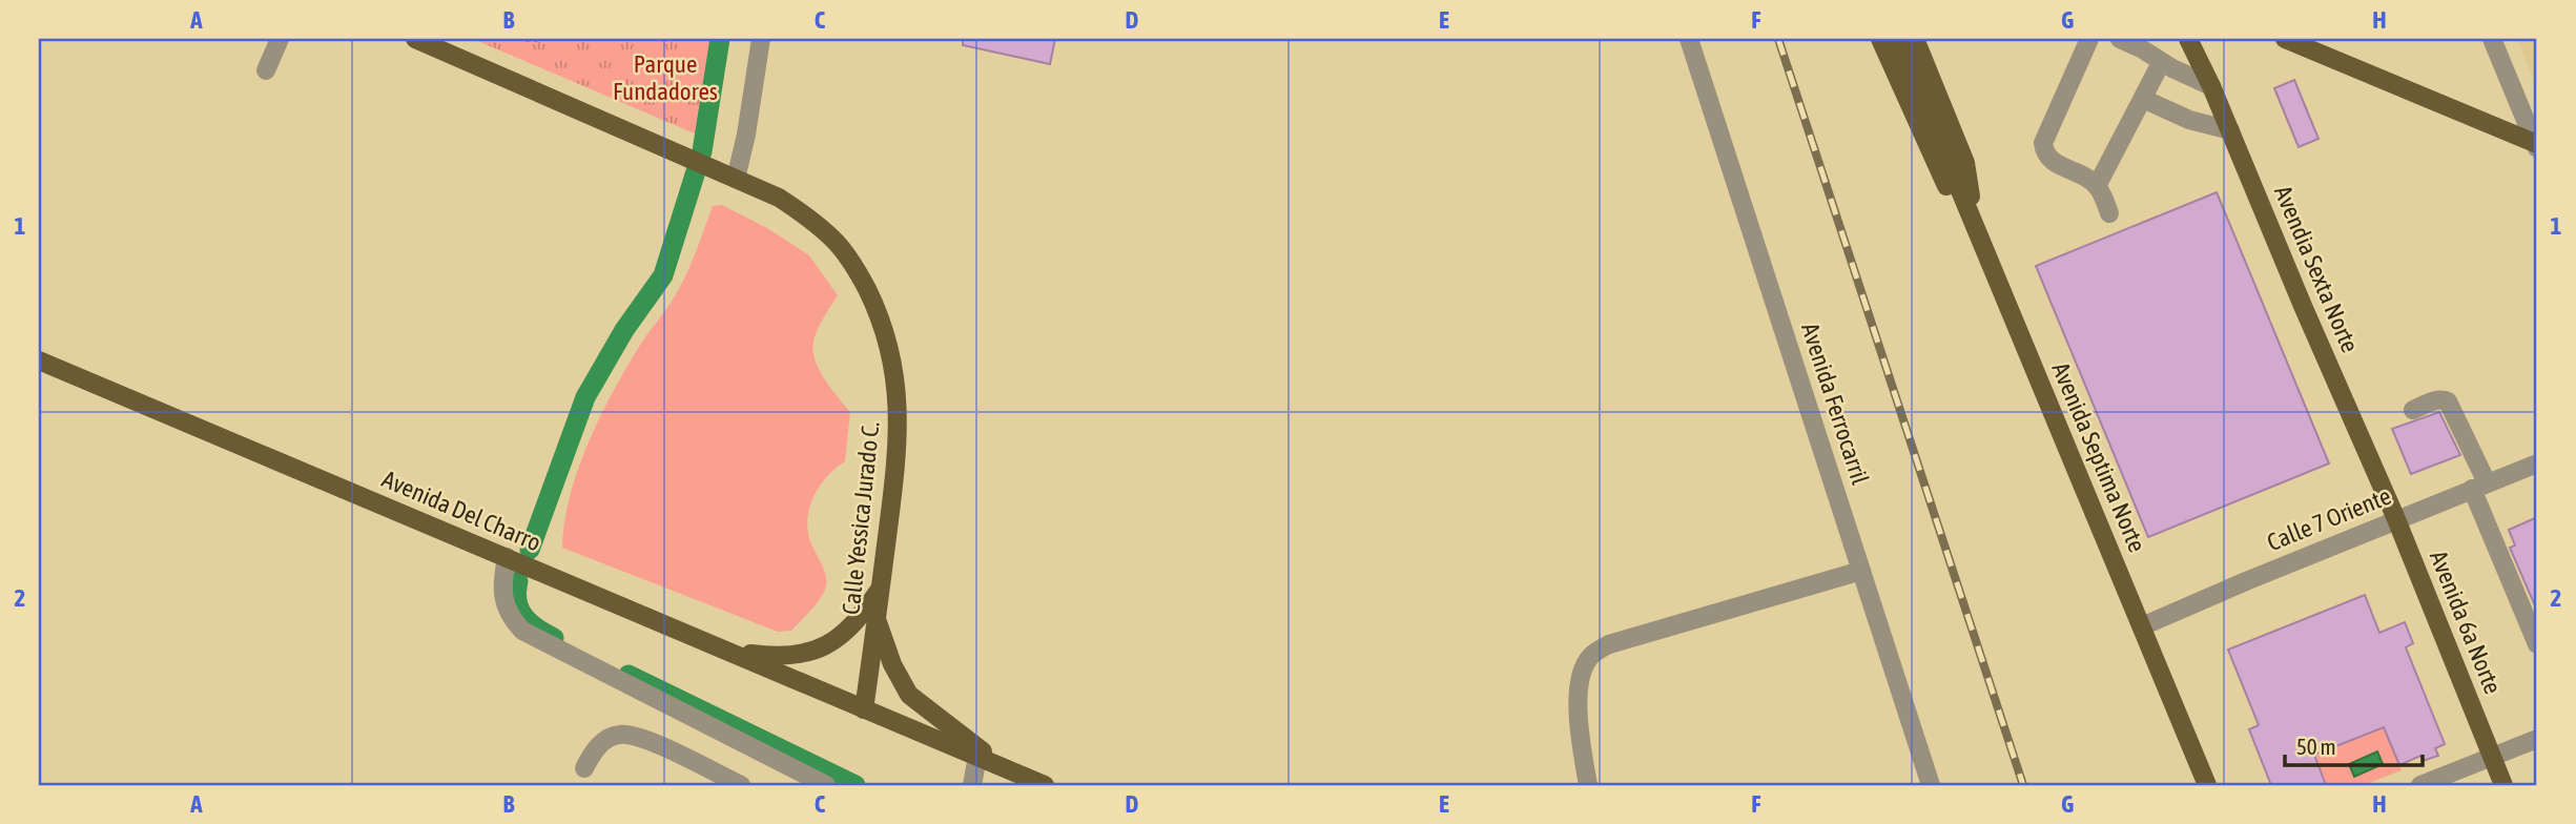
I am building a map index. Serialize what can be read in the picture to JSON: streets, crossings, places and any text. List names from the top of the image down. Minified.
{"streets":{"main road":["Avendia Sexta Norte","Avenida Septima Norte","Avenida Del Charro","Calle Yessica Jurado C.","Avenida 6a Norte"],"street":["Avenida Ferrocarril","Calle 7 Oriente"]},"crossings":[["Avendia Sexta Norte","Calle 7 Oriente"],["Avendia Sexta Norte","Avenida 6a Norte"],["Avenida Septima Norte","Calle 7 Oriente"],["Avenida Del Charro","Calle Yessica Jurado C."],["Calle 7 Oriente","Avenida 6a Norte"]],"parks":["Parque Fundadores"],"scale_bar":"50 m","grid":{"columns":["A","B","C","D","E","F","G","H"],"rows":["1","2"]}}
